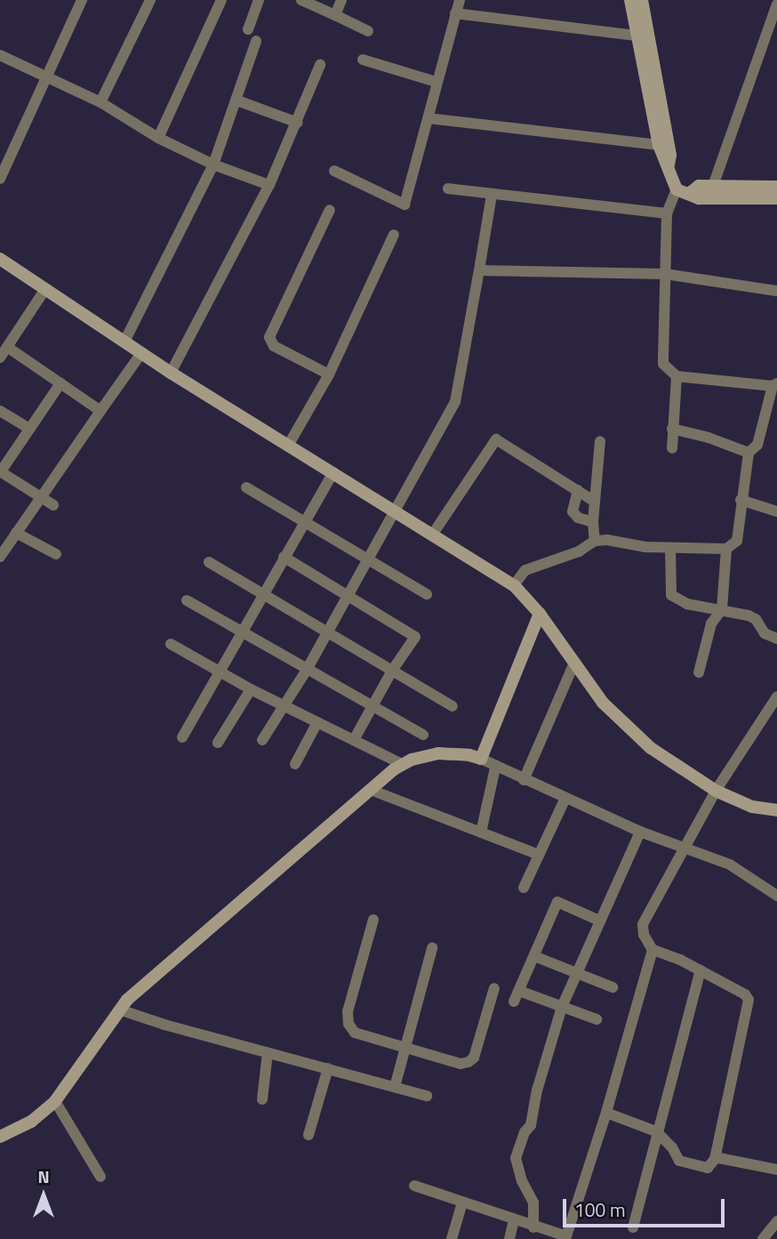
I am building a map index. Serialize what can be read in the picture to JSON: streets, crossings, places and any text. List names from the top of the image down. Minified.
{"scale_bar":"100 m","north":"top"}
